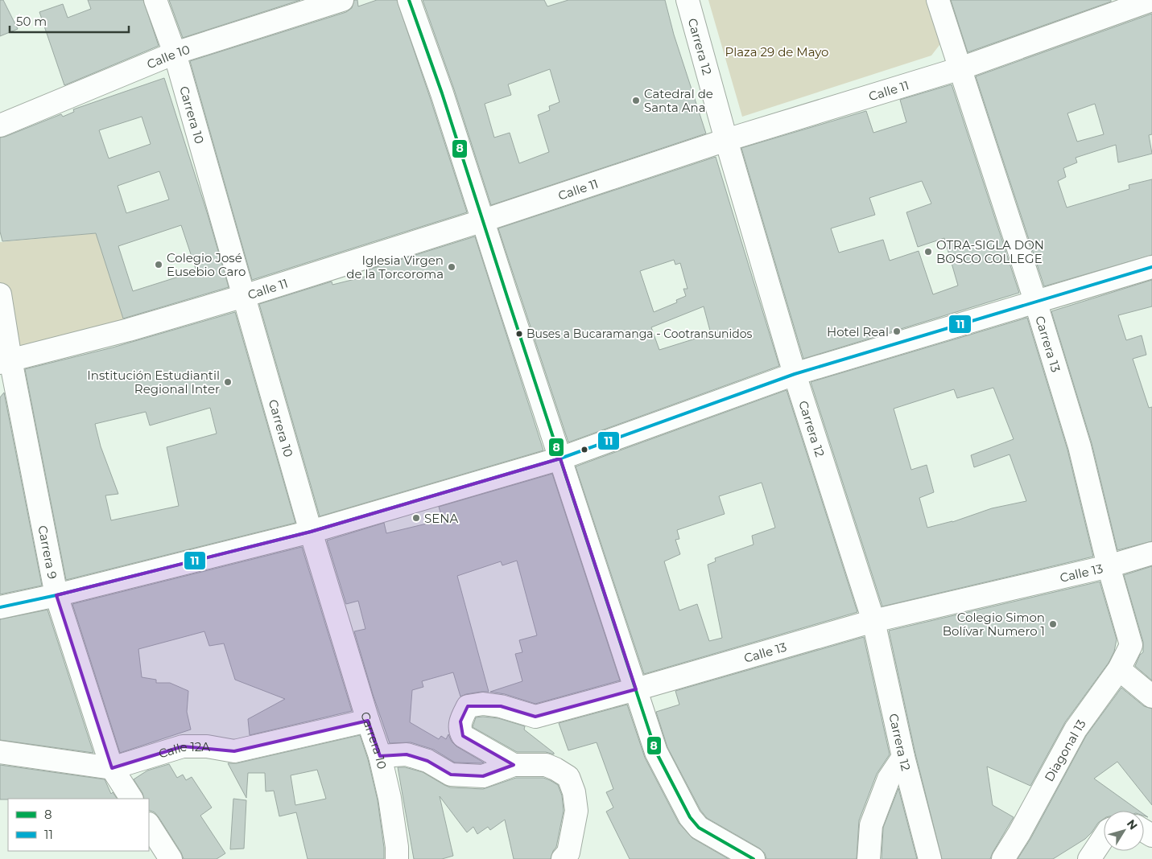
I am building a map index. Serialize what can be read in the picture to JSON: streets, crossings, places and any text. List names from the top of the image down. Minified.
{"streets":{"street":["Carrera 12","Calle 10","Calle 11","Carrera 10","Carrera 13","Carrera 9","Calle 13","Diagonal 13","Calle 12A"]},"crossings":[["Carrera 12","Calle 11"],["Carrera 12","Calle 13"],["Calle 10","Carrera 10"],["Calle 11","Carrera 10"],["Calle 11","Carrera 13"],["Calle 11","Carrera 9"],["Carrera 10","Calle 12A"],["Carrera 13","Calle 13"],["Carrera 13","Diagonal 13"],["Carrera 9","Calle 12A"]],"parks":["Plaza 29 de Mayo"],"places":["Catedral de Santa Ana","OTRA-SIGLA DON BOSCO COLLEGE","Colegio José Eusebio Caro","Iglesia Virgen de la Torcoroma","Hotel Real","Buses a Bucaramanga - Cootransunidos","Institución Estudiantil Regional Inter","SENA","Colegio Simon Bolívar Numero 1"],"lines":["transit line 8","transit line 11"],"legend":["8","11"],"scale_bar":"50 m","north":"top right"}
